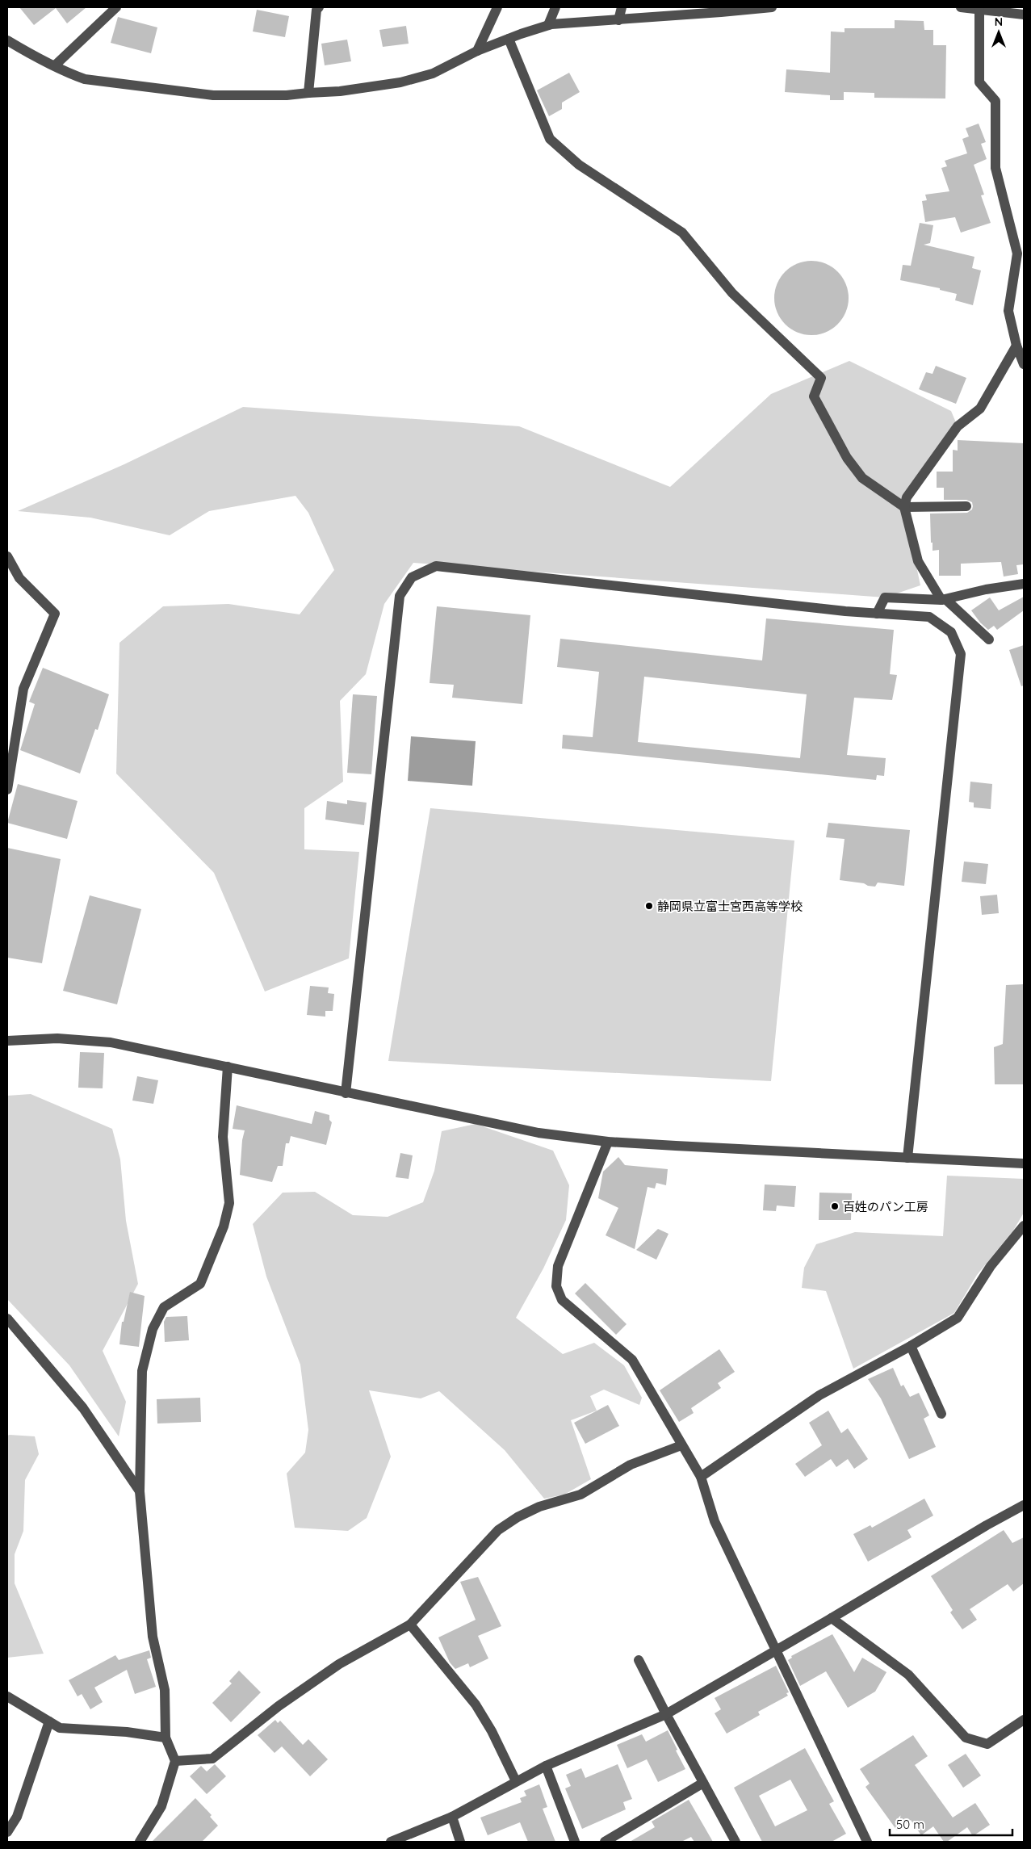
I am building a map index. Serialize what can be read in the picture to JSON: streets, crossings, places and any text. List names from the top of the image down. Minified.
{"places":["静岡県立富士宮西高等学校","百姓のパン工房"],"scale_bar":"50 m","north":"top"}
